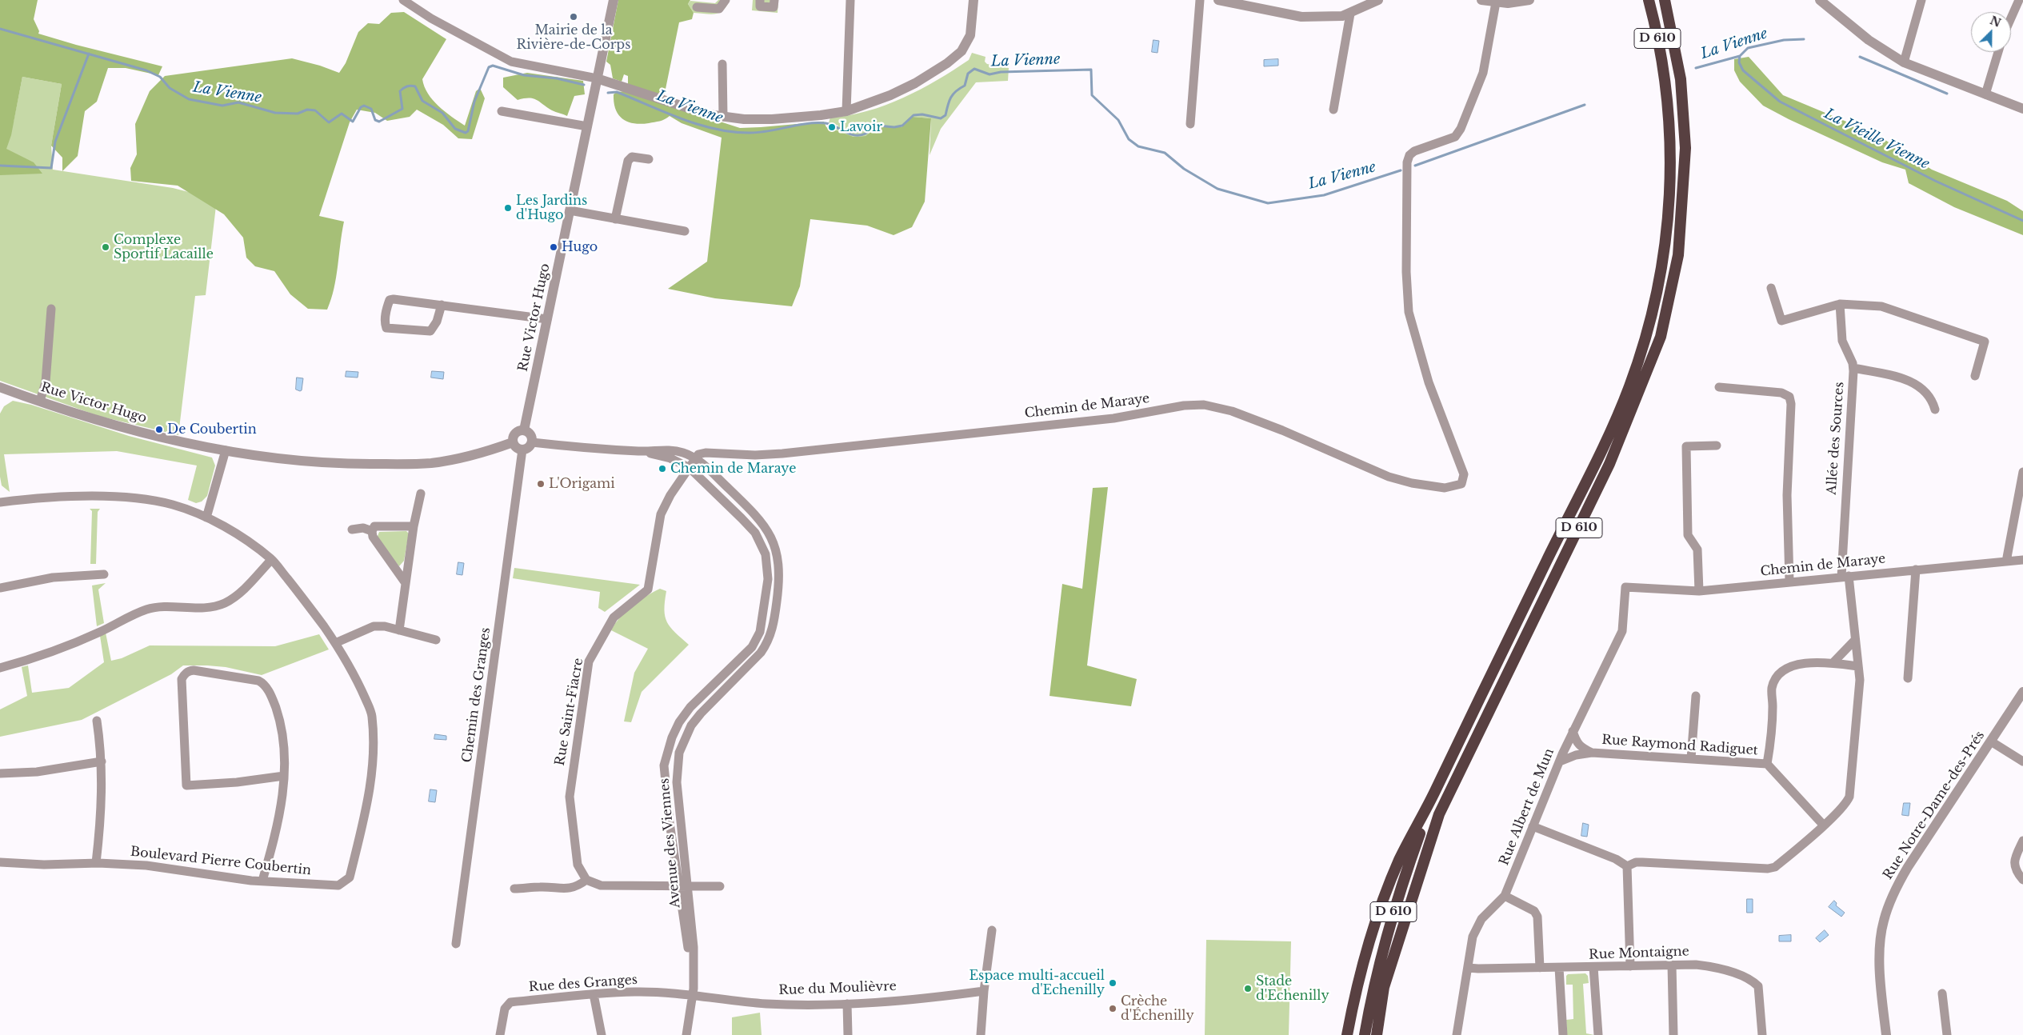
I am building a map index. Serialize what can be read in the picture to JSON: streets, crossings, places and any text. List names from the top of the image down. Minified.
{"streets":{"highway":["D 610"],"street":["Rue Victor Hugo","Chemin de Maraye","Allée des Sources","Chemin des Granges","Rue Saint-Fiacre","Rue Raymond Radiguet","Rue Notre-Dame-des-Prés","Rue Albert de Mun","Avenue des Viennes","Boulevard Pierre Coubertin","Rue Montaigne","Rue des Granges","Rue du Moulièvre"]},"crossings":[["Rue Victor Hugo","Chemin des Granges"],["Rue Victor Hugo","Avenue des Viennes"],["Chemin de Maraye","Allée des Sources"],["Chemin de Maraye","Rue Saint-Fiacre"],["Chemin de Maraye","Rue Albert de Mun"],["Chemin de Maraye","Avenue des Viennes"],["Chemin des Granges","Avenue des Viennes"],["Rue Saint-Fiacre","Avenue des Viennes"],["Rue Raymond Radiguet","Rue Albert de Mun"],["Rue Albert de Mun","Rue Montaigne"],["Avenue des Viennes","Rue des Granges"],["Avenue des Viennes","Rue du Moulièvre"],["Rue des Granges","Rue du Moulièvre"]],"water":["La Vienne","La Vieille Vienne"],"places":["Mairie de la Rivière-de-Corps","Lavoir","Les Jardins d'Hugo","Complexe Sportif Lacaille","Hugo","De Coubertin","Chemin de Maraye","L'Origami","Espace multi-accueil d'Echenilly","Stade d'Echenilly","Crèche d'Échenilly"],"north":"top right"}
